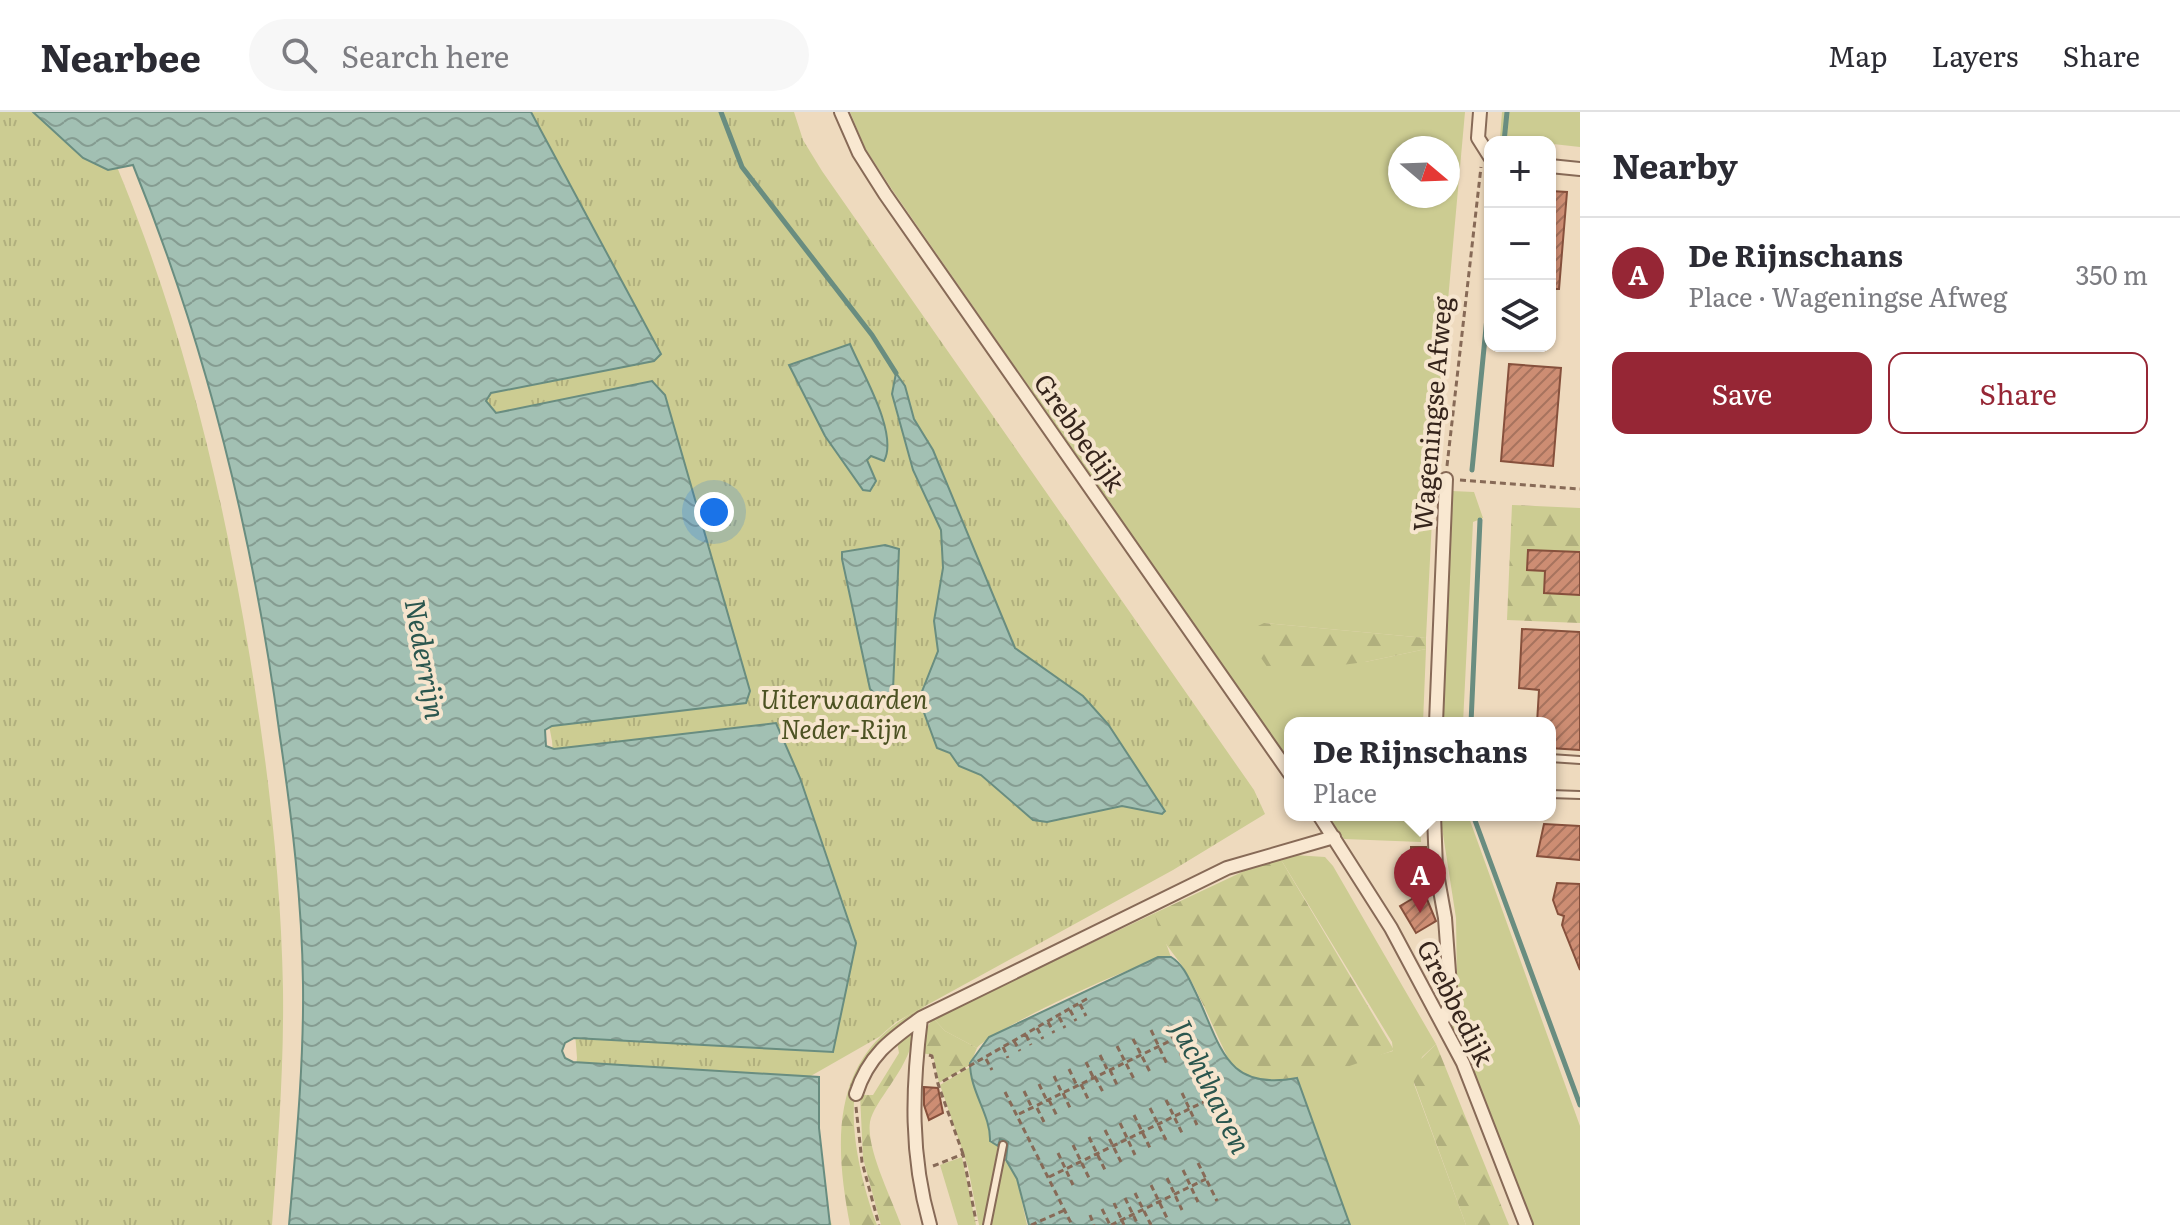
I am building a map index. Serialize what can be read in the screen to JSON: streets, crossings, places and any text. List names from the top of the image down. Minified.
{"streets":{"street":["Wageningse Afweg","Grebbedijk"]},"water":["Nederrijn","Jachthaven"],"parks":["Uiterwaarden Neder-Rijn"],"north":"right","page":{"header":"Nearbee","search":"Search here","nav":["Map","Layers","Share"],"heading":"Nearby","map_buttons":["+","−"],"list":[{"mark":"A","name":"De Rijnschans","note":"Place · Wageningse Afweg","value":"350 m"}],"buttons":["Save","Share"],"popup":["De Rijnschans","Place"],"pins":"A"}}
